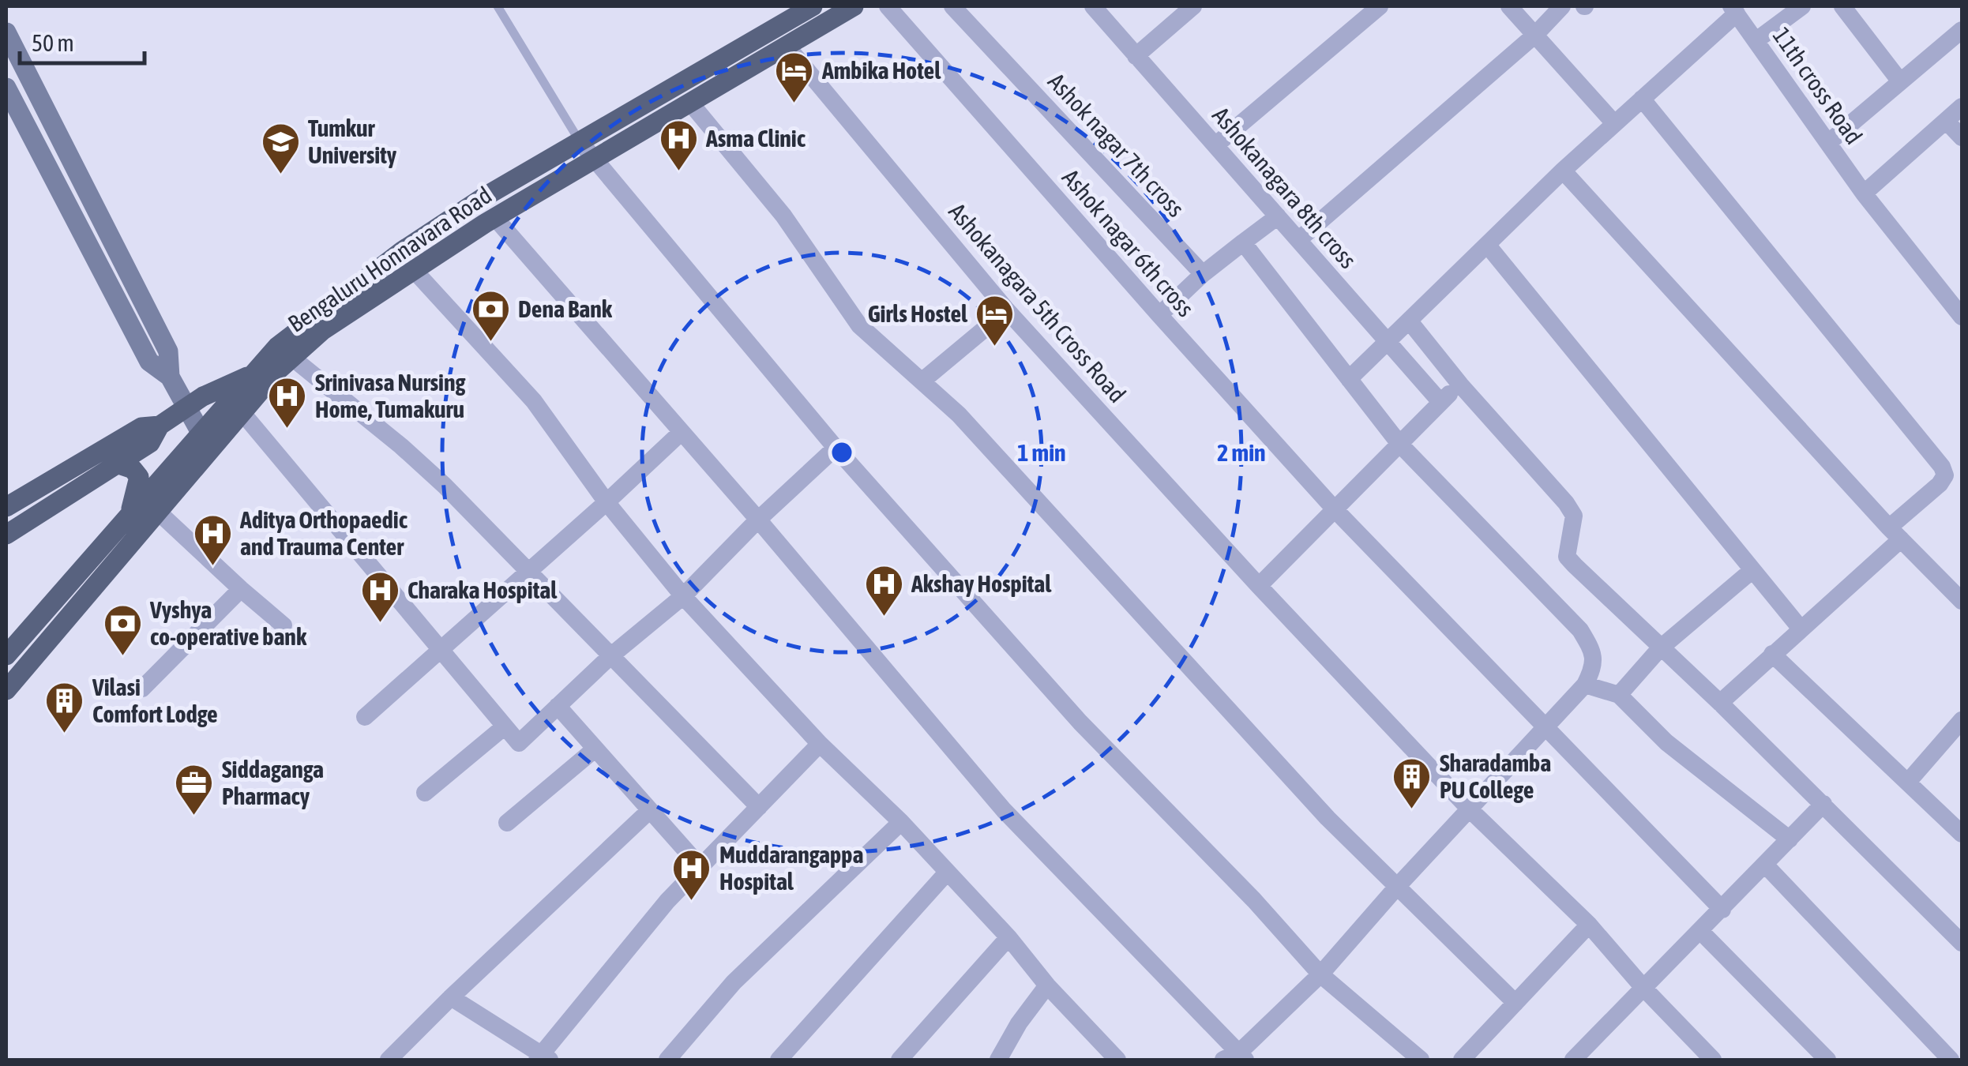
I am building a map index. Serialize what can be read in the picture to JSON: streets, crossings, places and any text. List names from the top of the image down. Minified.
{"streets":{"main road":["Bengaluru Honnavara Road"],"street":["11th cross Road","Ashok nagar 7th cross","Ashokanagara 8th cross","Ashok nagar 6th cross","Ashokanagara 5th Cross Road"]},"crossings":[["Bengaluru Honnavara Road","Ashokanagara 5th Cross Road"]],"places":{"hotel":["Ambika Hotel","Girls Hostel"],"hospital":["Asma Clinic","Srinivasa Nursing Home, Tumakuru","Aditya Orthopaedic and Trauma Center","Akshay Hospital","Charaka Hospital","Muddarangappa Hospital"],"school or university":["Tumkur University"],"bank":["Dena Bank","Vyshya co-operative bank"],"building":["Vilasi Comfort Lodge","Sharadamba PU College"],"office":["Siddaganga Pharmacy"]},"scale_bar":"50 m","rings":["1 min","2 min"]}
